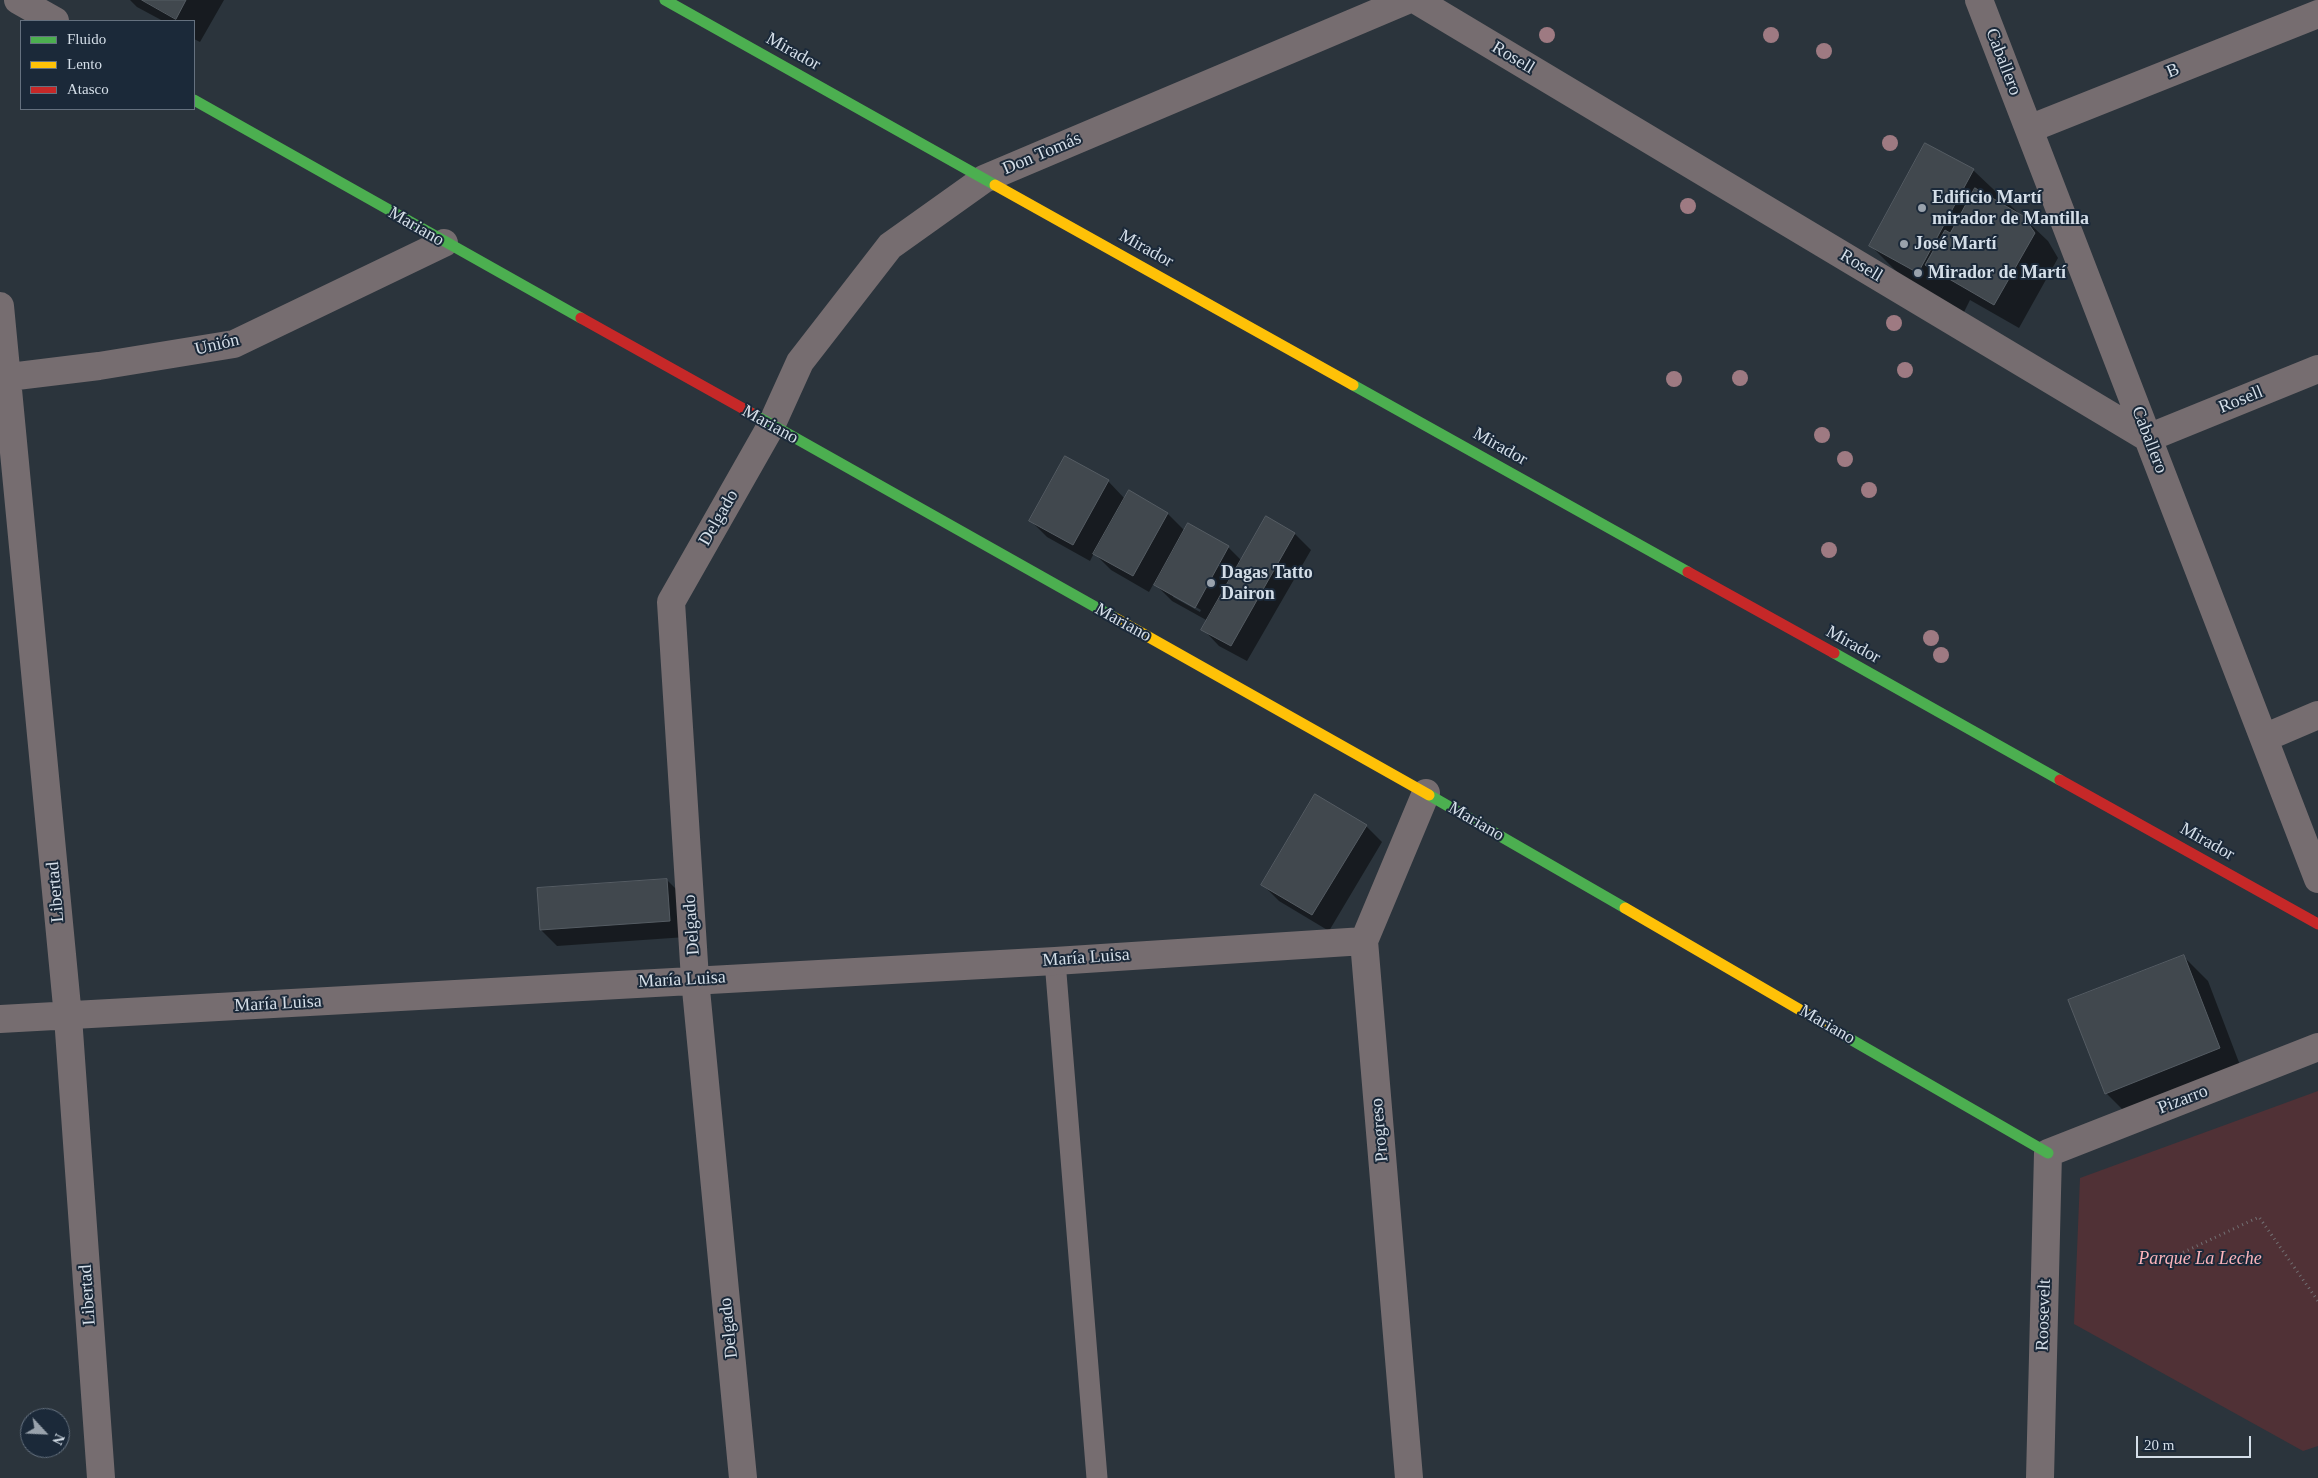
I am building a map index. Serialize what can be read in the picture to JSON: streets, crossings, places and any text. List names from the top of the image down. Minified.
{"streets":{"street":["Mirador","Rosell","Caballero","B","Don Tomás","Mariano","Unión","Delgado","Libertad","María Luisa","Pizarro","Progreso","Roosevelt"]},"crossings":[["Mirador","Don Tomás"],["Rosell","Caballero"],["Caballero","B"],["Don Tomás","Mariano"],["Don Tomás","Delgado"],["Mariano","Unión"],["Mariano","Delgado"],["Mariano","Pizarro"],["Mariano","Progreso"],["Mariano","Roosevelt"],["Unión","Libertad"],["Delgado","María Luisa"],["Libertad","María Luisa"],["María Luisa","Progreso"],["Pizarro","Roosevelt"]],"parks":["Parque La Leche"],"places":["Edificio Martí mirador de Mantilla","José Martí","Mirador de Martí","Dagas Tatto Dairon"],"legend":["Fluido","Lento","Atasco"],"scale_bar":"20 m","north":"bottom right"}
